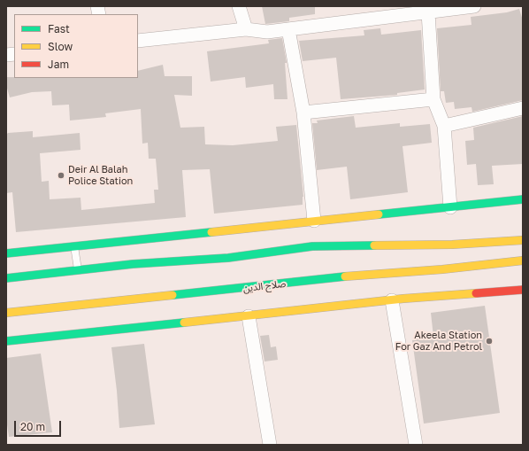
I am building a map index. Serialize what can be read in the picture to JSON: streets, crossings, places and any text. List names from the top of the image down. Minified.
{"streets":{"main road":["صلاح الدين"]},"places":["Deir Al Balah Police Station","Akeela Station For Gaz And Petrol"],"legend":["Fast","Slow","Jam"],"scale_bar":"20 m"}
